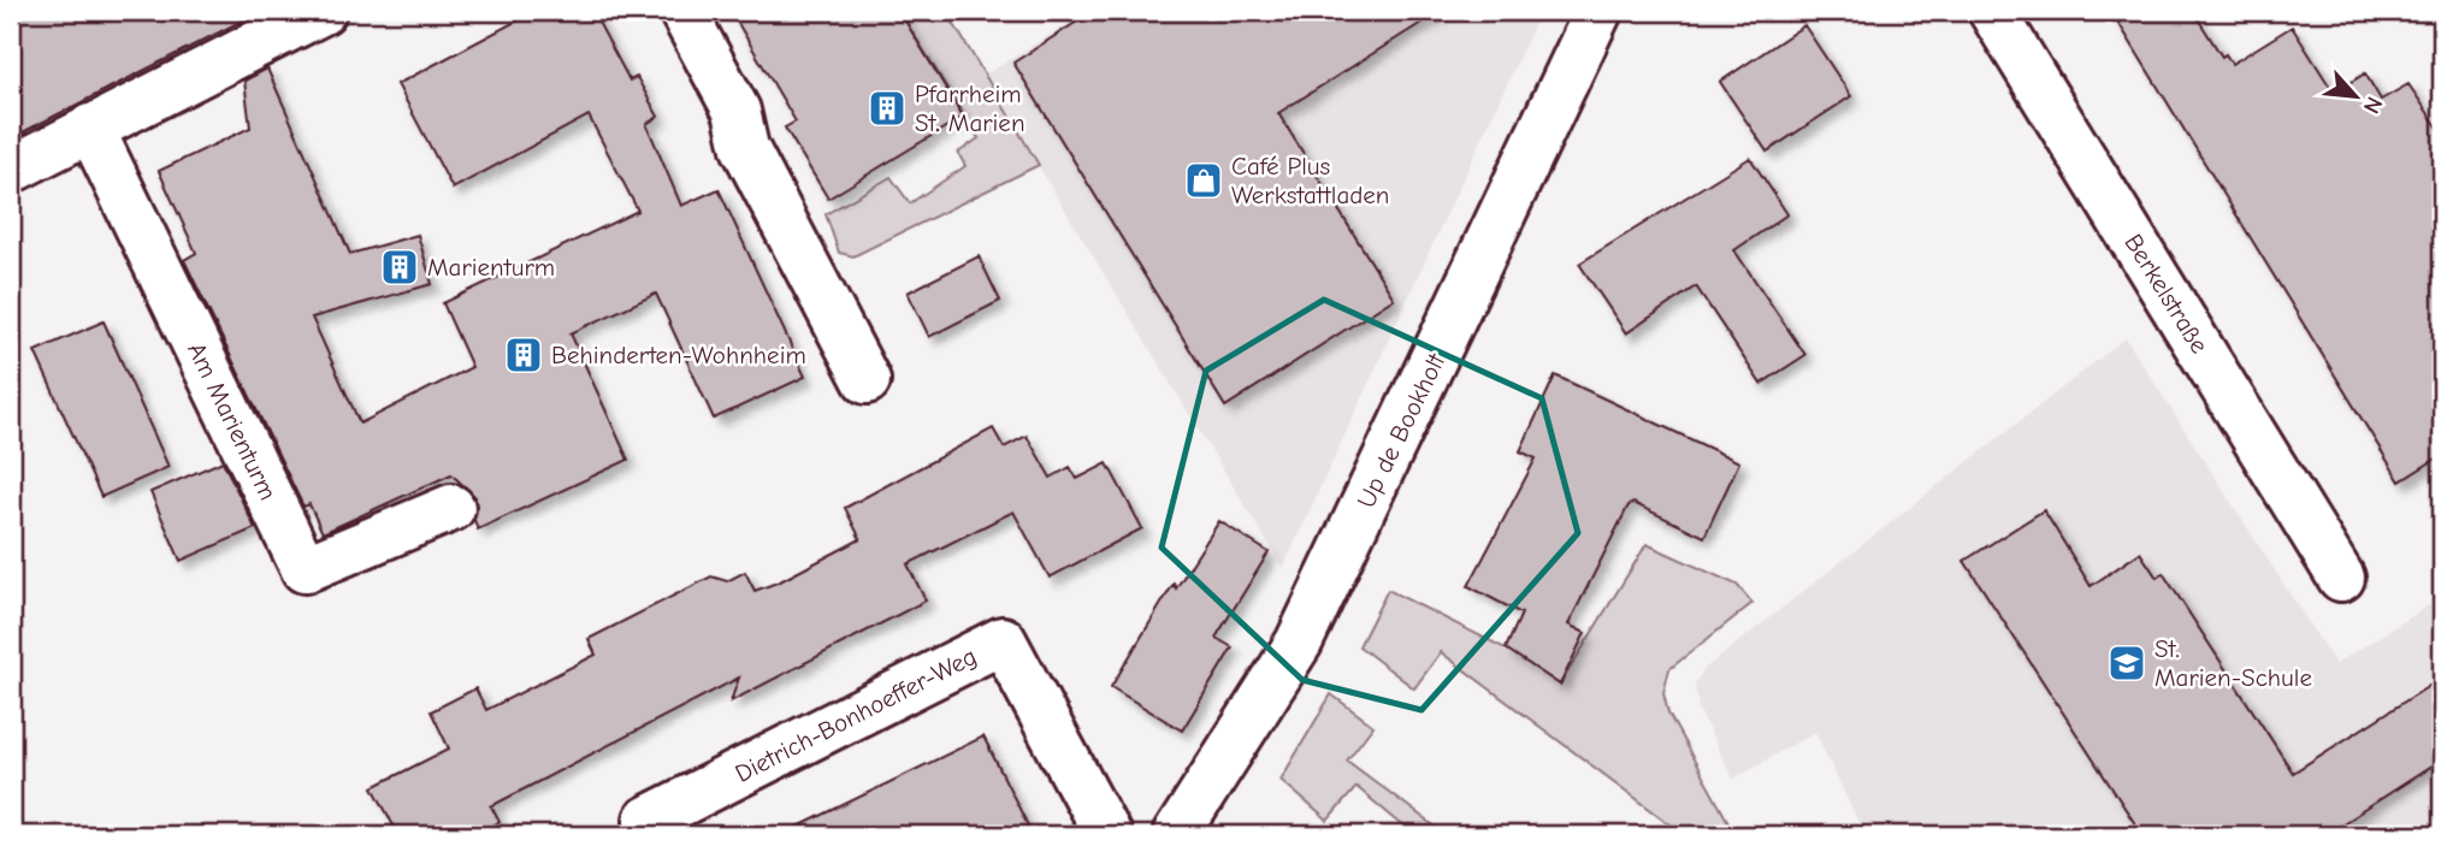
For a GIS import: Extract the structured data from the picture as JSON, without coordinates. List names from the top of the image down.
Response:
{
  "streets": {
    "street": [
      "Berkelstraße",
      "Am Marienturm",
      "Up de Bookholt",
      "Dietrich-Bonhoeffer-Weg"
    ]
  },
  "places": {
    "building": ["Pfarrheim St. Marien", "Marienturm", "Behinderten-Wohnheim"],
    "shop": ["Café Plus Werkstattladen"],
    "school or university": ["St. Marien-Schule"]
  },
  "north": "bottom right"
}
